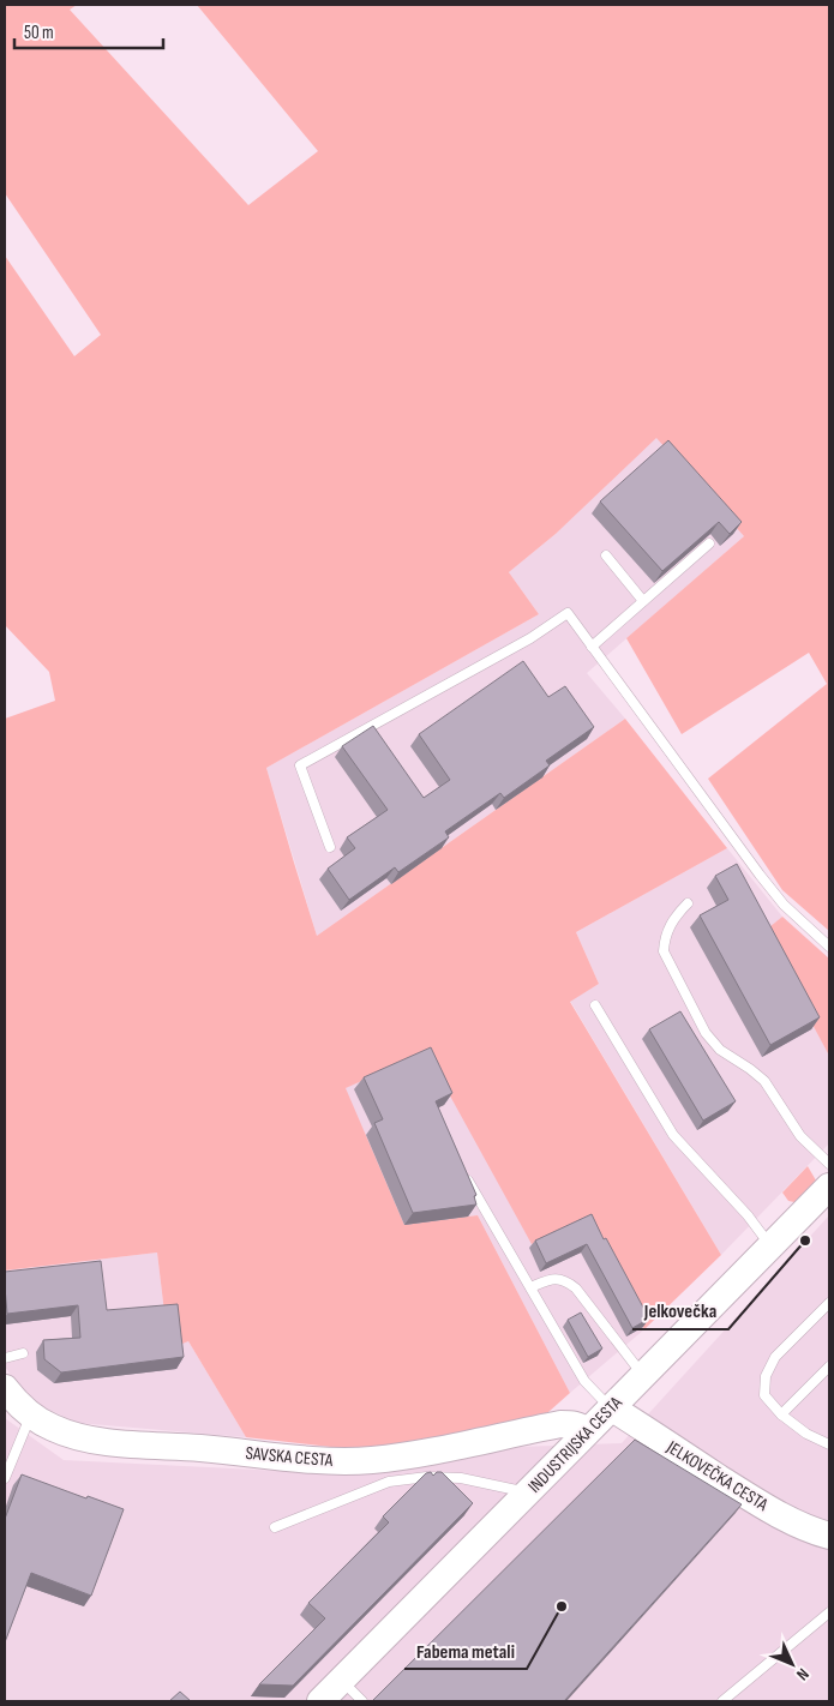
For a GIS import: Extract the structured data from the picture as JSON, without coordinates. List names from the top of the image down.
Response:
{
  "streets": {
    "street": ["INDUSTRIJSKA CESTA", "SAVSKA CESTA", "JELKOVEČKA CESTA"]
  },
  "crossings": [
    ["INDUSTRIJSKA CESTA", "SAVSKA CESTA"],
    ["INDUSTRIJSKA CESTA", "JELKOVEČKA CESTA"]
  ],
  "places": ["Jelkovečka", "Fabema metali"],
  "scale_bar": "50 m",
  "north": "bottom right"
}
